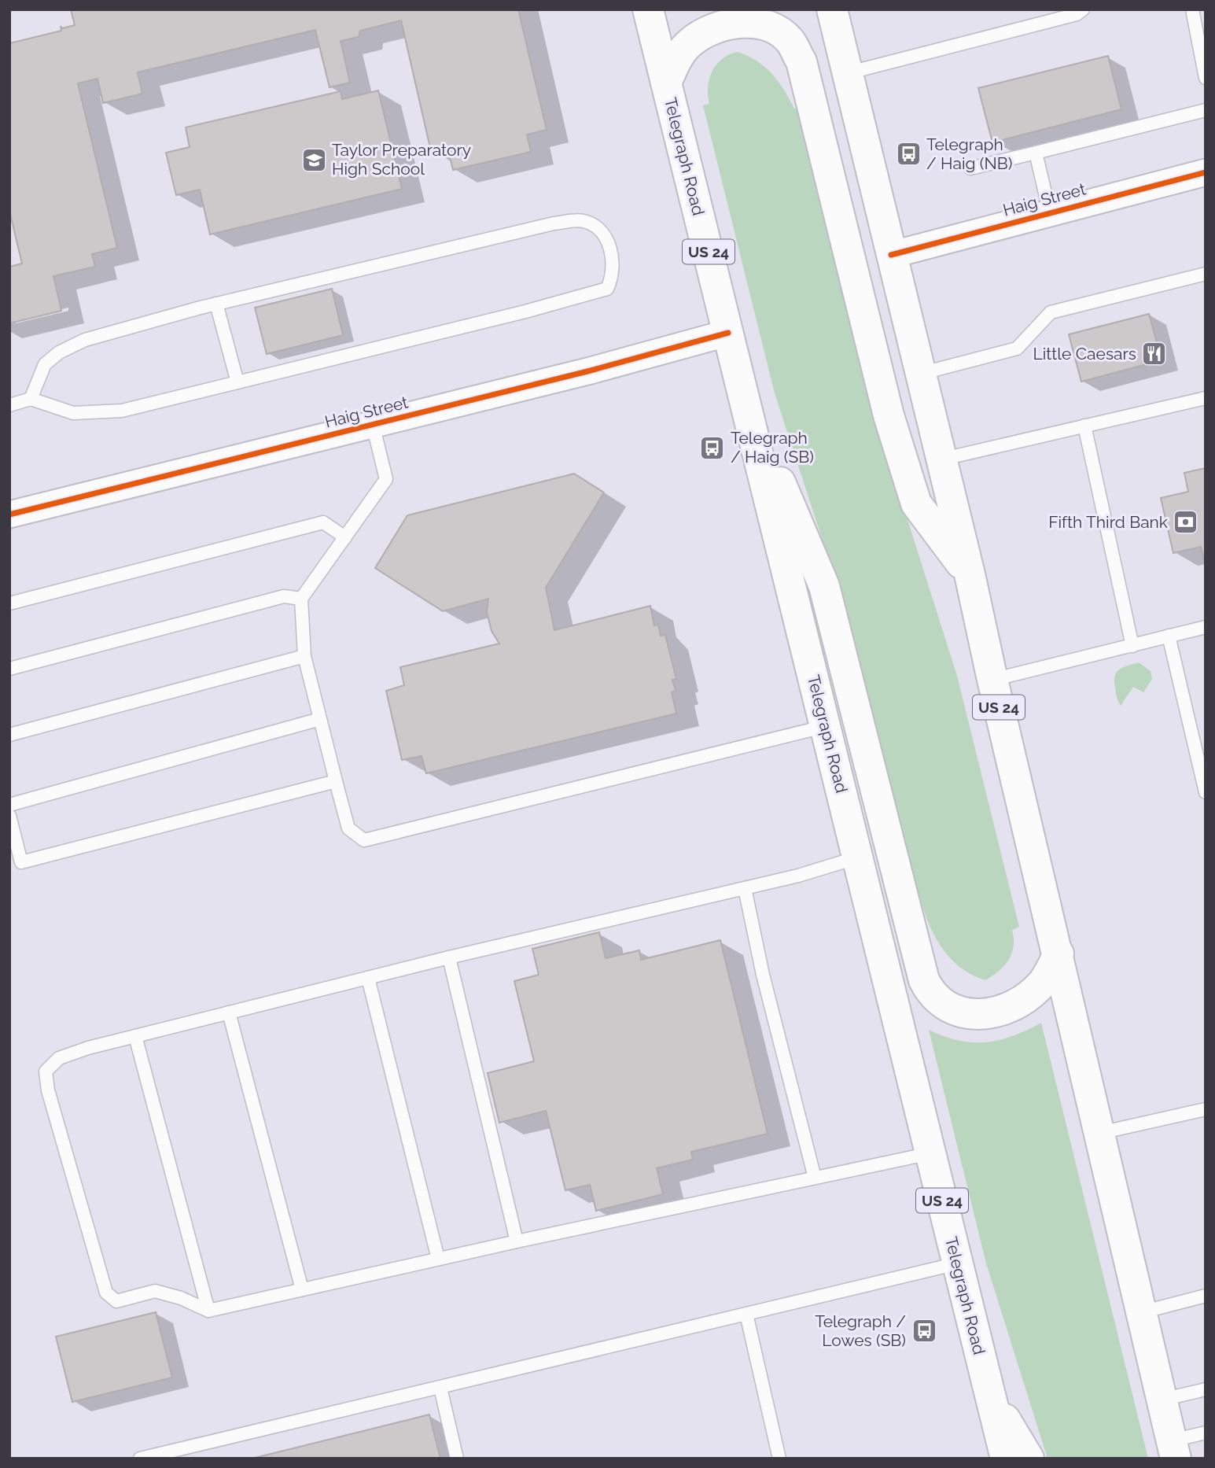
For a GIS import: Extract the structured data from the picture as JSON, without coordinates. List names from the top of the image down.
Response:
{
  "streets": {
    "main road": ["Telegraph Road", "US 24"],
    "street": ["Haig Street"]
  },
  "crossings": [
    ["Telegraph Road", "Haig Street"],
    ["Haig Street", "US 24"]
  ],
  "places": {
    "bus stop": ["Telegraph / Haig (NB)", "Telegraph / Haig (SB)", "Telegraph / Lowes (SB)"],
    "school or university": ["Taylor Preparatory High School"],
    "restaurant": ["Little Caesars"],
    "bank": ["Fifth Third Bank"]
  }
}
